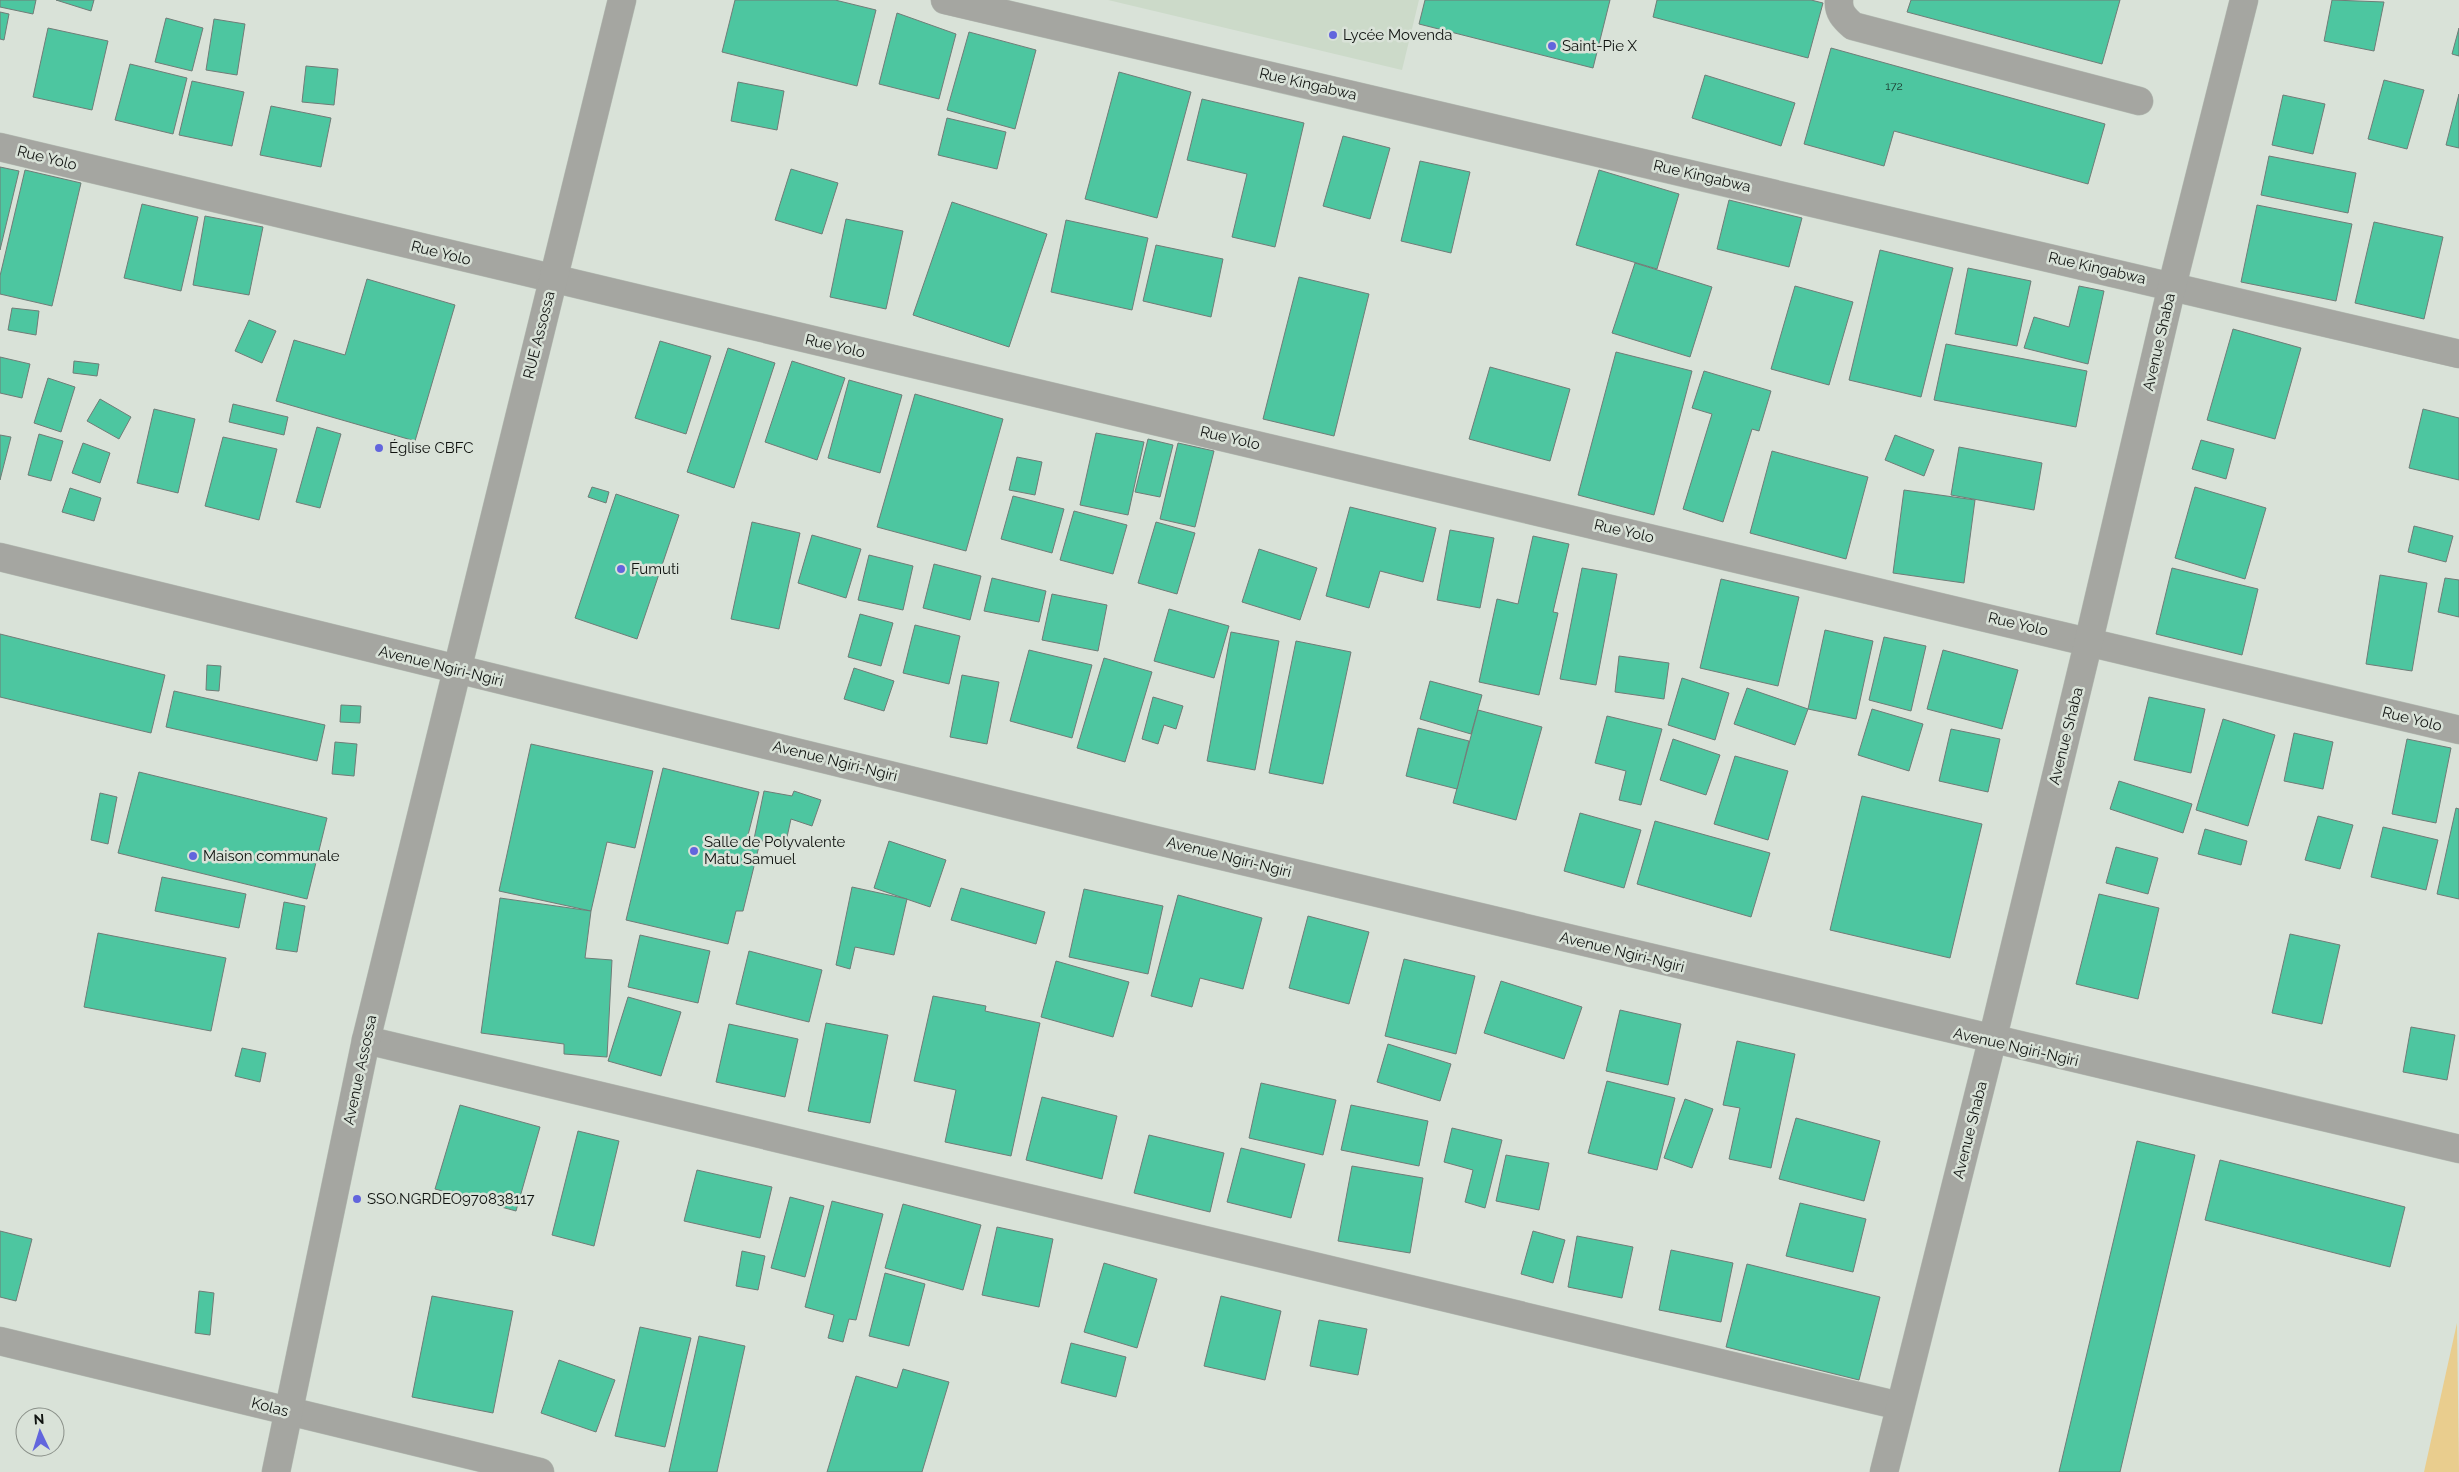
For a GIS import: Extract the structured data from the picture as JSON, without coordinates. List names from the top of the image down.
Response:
{
  "streets": {
    "street": [
      "Rue Kingabwa",
      "Rue Yolo",
      "RUE Assossa",
      "Avenue Shaba",
      "Avenue Ngiri-Ngiri",
      "Avenue Assossa",
      "Kolas"
    ]
  },
  "crossings": [
    ["Rue Kingabwa", "Avenue Shaba"],
    ["Rue Yolo", "RUE Assossa"],
    ["Rue Yolo", "Avenue Shaba"],
    ["RUE Assossa", "Avenue Ngiri-Ngiri"],
    ["RUE Assossa", "Avenue Assossa"],
    ["Avenue Shaba", "Avenue Ngiri-Ngiri"],
    ["Avenue Ngiri-Ngiri", "Avenue Assossa"],
    ["Avenue Assossa", "Kolas"]
  ],
  "places": [
    "Lycée Movenda",
    "Saint-Pie X",
    "Église CBFC",
    "Fumuti",
    "Salle de Polyvalente Matu Samuel",
    "Maison communale",
    "SSO.NGRDEO970838117"
  ],
  "house_numbers": ["172"],
  "north": "top"
}
